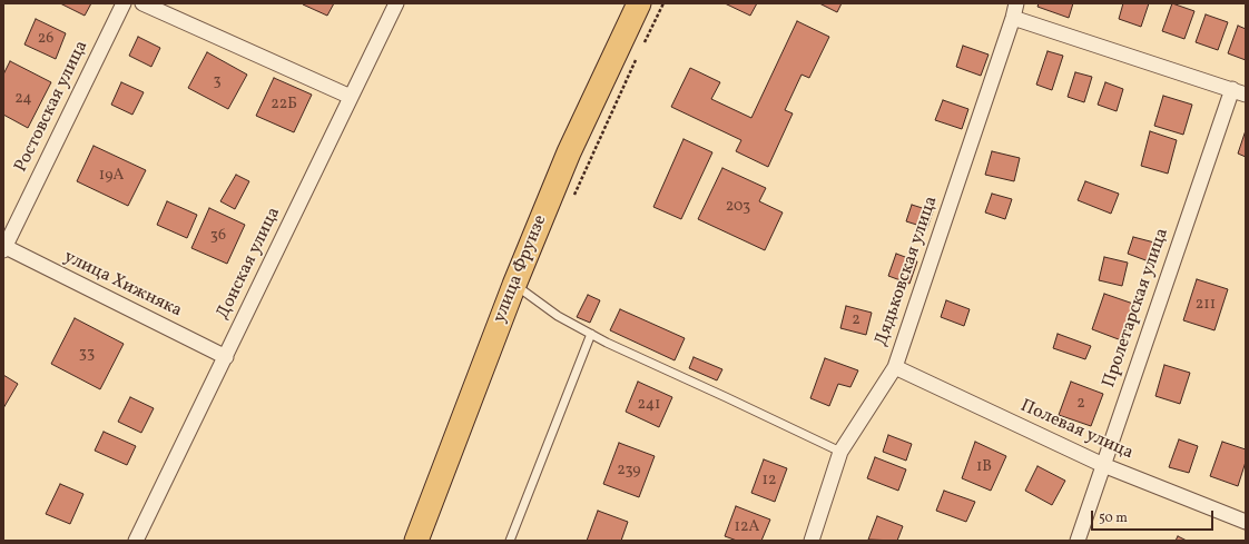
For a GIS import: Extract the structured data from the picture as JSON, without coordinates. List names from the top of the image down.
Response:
{
  "streets": {
    "main road": ["улица Фрунзе"],
    "street": [
      "Ростовская улица",
      "Донская улица",
      "Дядьковская улица",
      "улица Хижняка",
      "Пролетарская улица",
      "Полевая улица"
    ]
  },
  "crossings": [
    ["Ростовская улица", "улица Хижняка"],
    ["Донская улица", "улица Хижняка"],
    ["Дядьковская улица", "Полевая улица"],
    ["Пролетарская улица", "Полевая улица"]
  ],
  "house_numbers": [
    "26",
    "3",
    "24",
    "22Б",
    "19А",
    "203",
    "36",
    "211",
    "2",
    "33",
    "2",
    "241",
    "1В",
    "239",
    "12",
    "12А"
  ],
  "scale_bar": "50 m"
}
